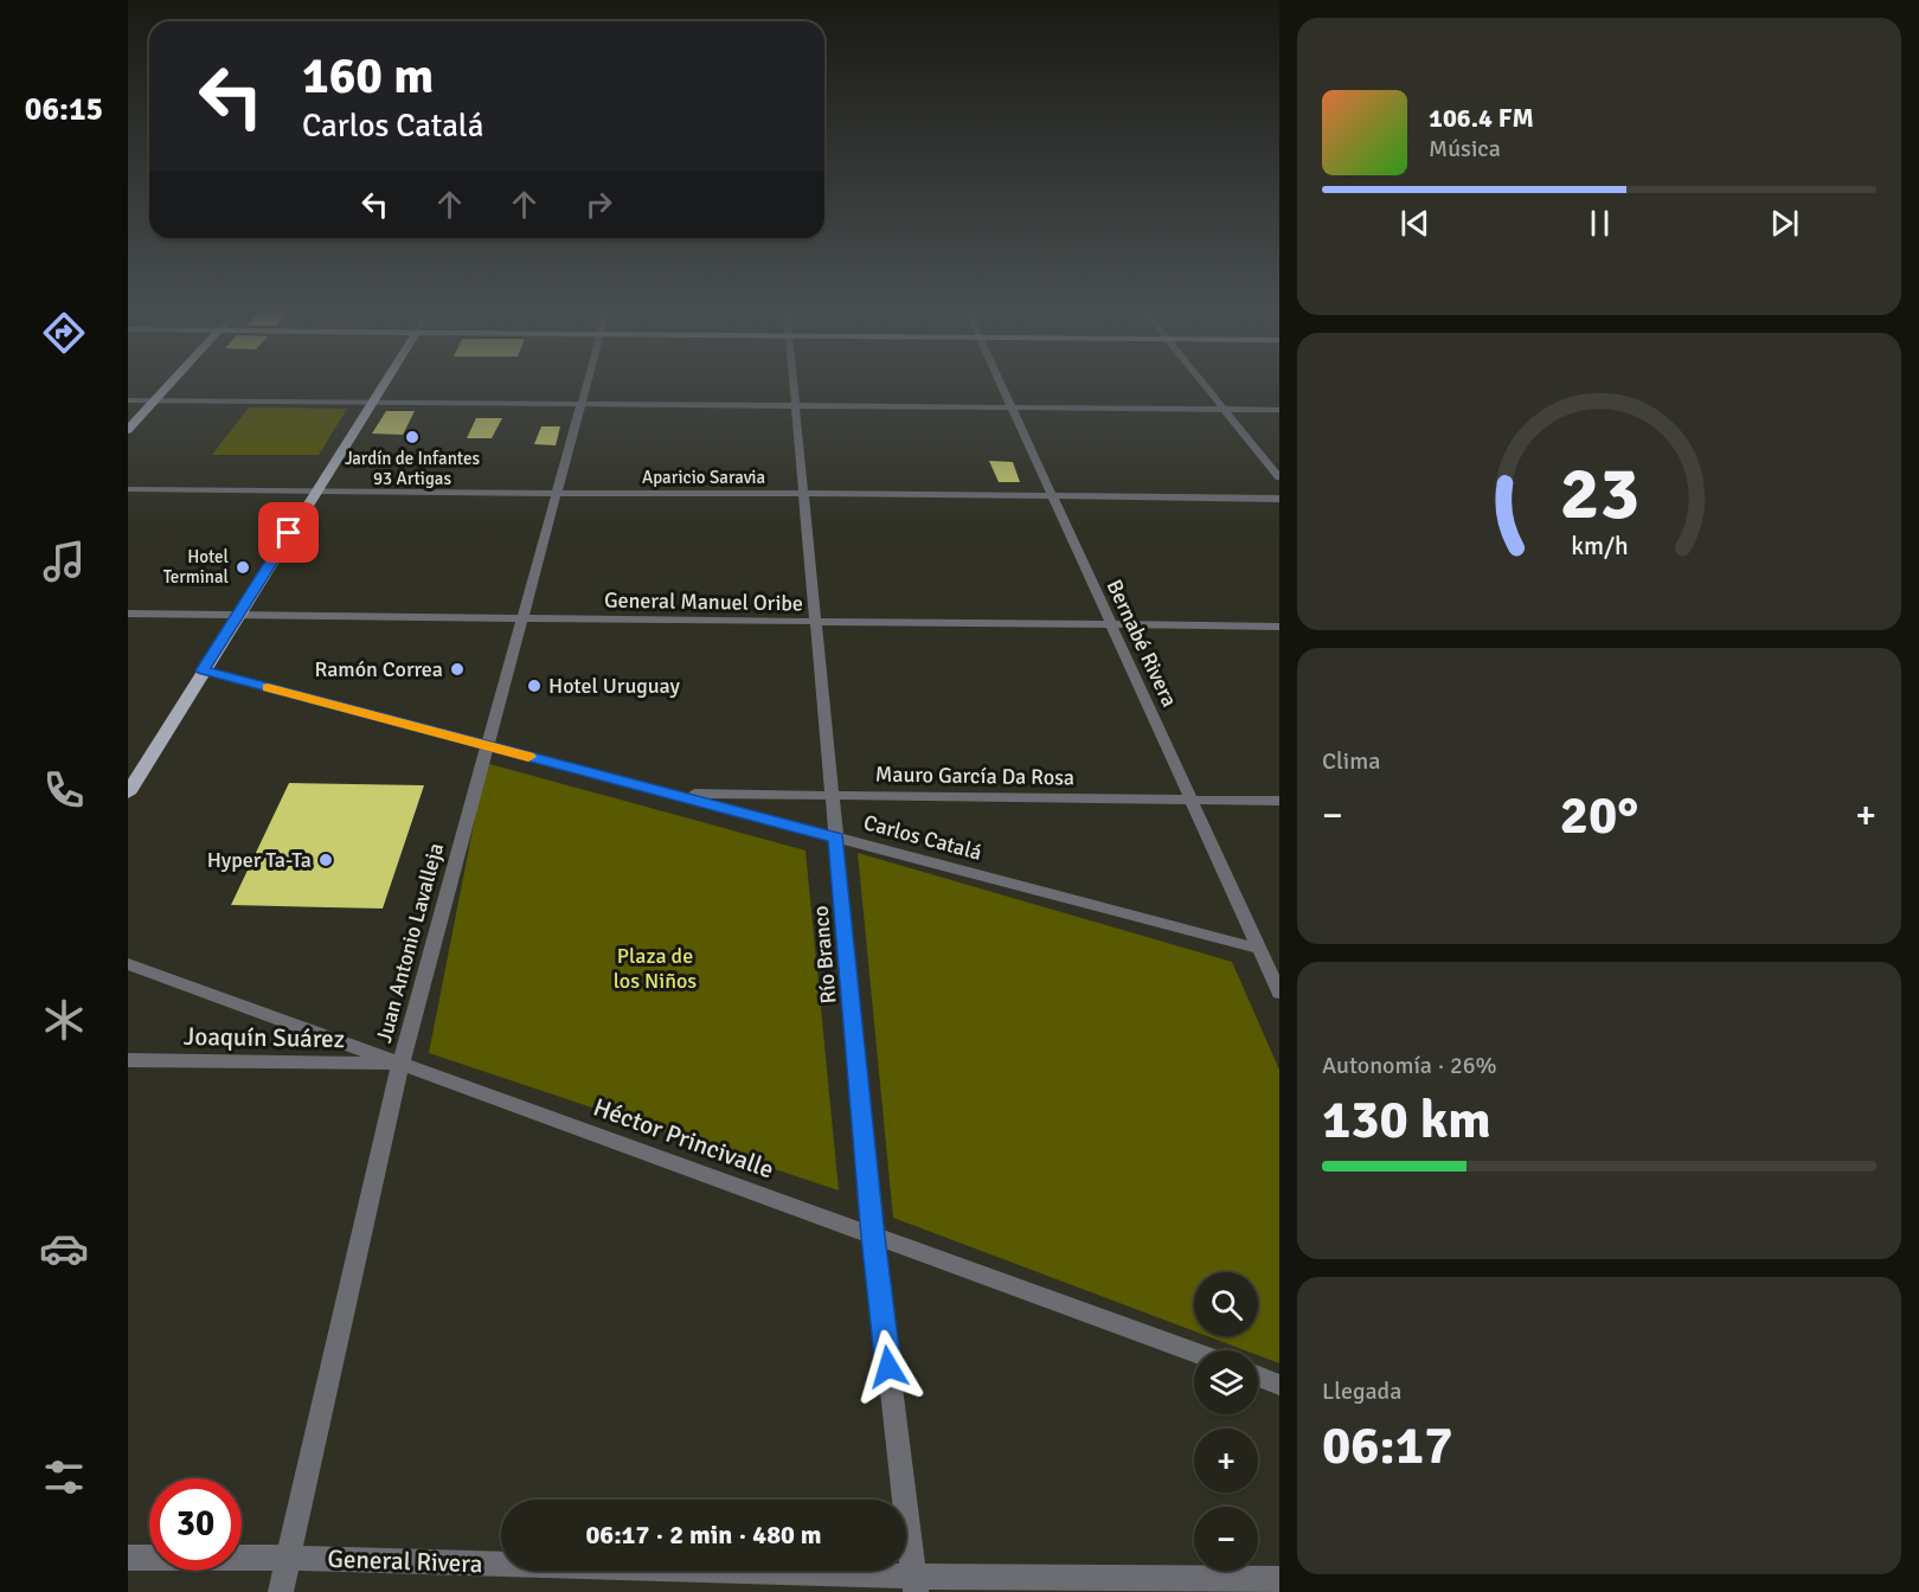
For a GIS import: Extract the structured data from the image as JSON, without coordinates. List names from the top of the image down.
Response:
{
  "streets": {
    "street": [
      "Aparicio Saravia",
      "General Manuel Oribe",
      "Bernabé Rivera",
      "Mauro García Da Rosa",
      "Carlos Catalá",
      "Juan Antonio Lavalleja",
      "Río Branco",
      "Joaquín Suárez",
      "Héctor Princivalle",
      "General Rivera"
    ]
  },
  "crossings": [
    ["Aparicio Saravia", "Bernabé Rivera"],
    ["Aparicio Saravia", "Juan Antonio Lavalleja"],
    ["Aparicio Saravia", "Río Branco"],
    ["General Manuel Oribe", "Bernabé Rivera"],
    ["General Manuel Oribe", "Juan Antonio Lavalleja"],
    ["General Manuel Oribe", "Río Branco"],
    ["Bernabé Rivera", "Mauro García Da Rosa"],
    ["Bernabé Rivera", "Carlos Catalá"],
    ["Mauro García Da Rosa", "Carlos Catalá"],
    ["Mauro García Da Rosa", "Río Branco"],
    ["Carlos Catalá", "Juan Antonio Lavalleja"],
    ["Carlos Catalá", "Río Branco"],
    ["Juan Antonio Lavalleja", "Joaquín Suárez"],
    ["Juan Antonio Lavalleja", "Héctor Princivalle"],
    ["Juan Antonio Lavalleja", "General Rivera"],
    ["Río Branco", "Héctor Princivalle"],
    ["Río Branco", "General Rivera"],
    ["Joaquín Suárez", "Héctor Princivalle"]
  ],
  "parks": ["Plaza de los Niños"],
  "places": [
    "Jardín de Infantes 93 Artigas",
    "Hotel Terminal",
    "Ramón Correa",
    "Hotel Uruguay",
    "Hyper Ta-Ta"
  ],
  "page": {
    "tabs": "06:15",
    "turn": ["160 m", "Carlos Catalá"],
    "song": ["106.4 FM", "Música"],
    "tile": [
      "Clima",
      ["Autonomía · 26%", "130 km"],
      ["Llegada", "06:17"]
    ],
    "heat": ["−", "20°", "+"],
    "map_buttons": ["+", "−"],
    "limit": "30",
    "trip": "06:17 · 2 min · 480 m",
    "gauge": ["23", "km/h"]
  }
}
